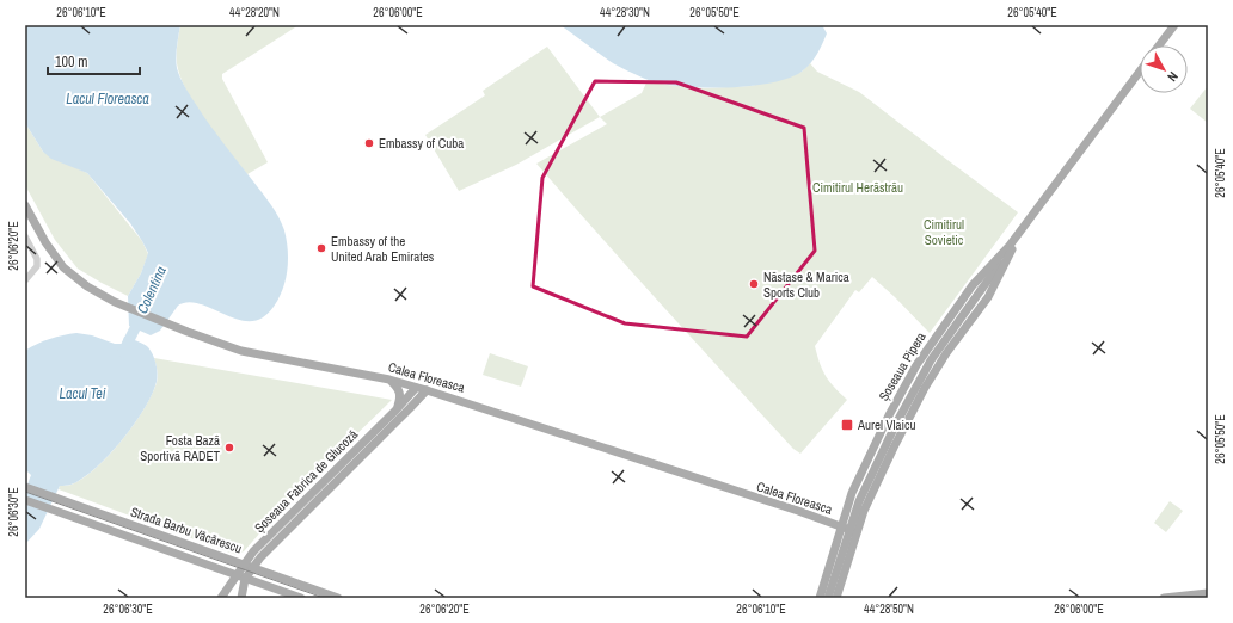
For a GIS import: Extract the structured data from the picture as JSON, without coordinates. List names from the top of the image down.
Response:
{
  "streets": {
    "main road": [
      "Șoseaua Pipera",
      "Calea Floreasca",
      "Șoseaua Fabrica de Glucoză",
      "Strada Barbu Văcărescu"
    ]
  },
  "crossings": [
    ["Șoseaua Pipera", "Calea Floreasca"],
    ["Calea Floreasca", "Șoseaua Fabrica de Glucoză"],
    ["Șoseaua Fabrica de Glucoză", "Strada Barbu Văcărescu"]
  ],
  "water": ["Lacul Floreasca", "Colentina", "Lacul Tei"],
  "parks": ["Cimitirul Herăstrău", "Cimitirul Sovietic"],
  "places": {
    "other": [
      "Embassy of Cuba",
      "Embassy of the United Arab Emirates",
      "Năstase & Marica Sports Club",
      "Fosta Bază Sportivă RADET"
    ],
    "transit": ["Aurel Vlaicu"]
  },
  "scale_bar": "100 m",
  "north": "bottom right",
  "coordinates": [
    "26°06'10\"E",
    "44°28'20\"N",
    "26°06'00\"E",
    "44°28'30\"N",
    "26°05'50\"E",
    "26°05'40\"E",
    "26°06'20\"E",
    "26°06'30\"E",
    "44°28'50\"N"
  ]
}
